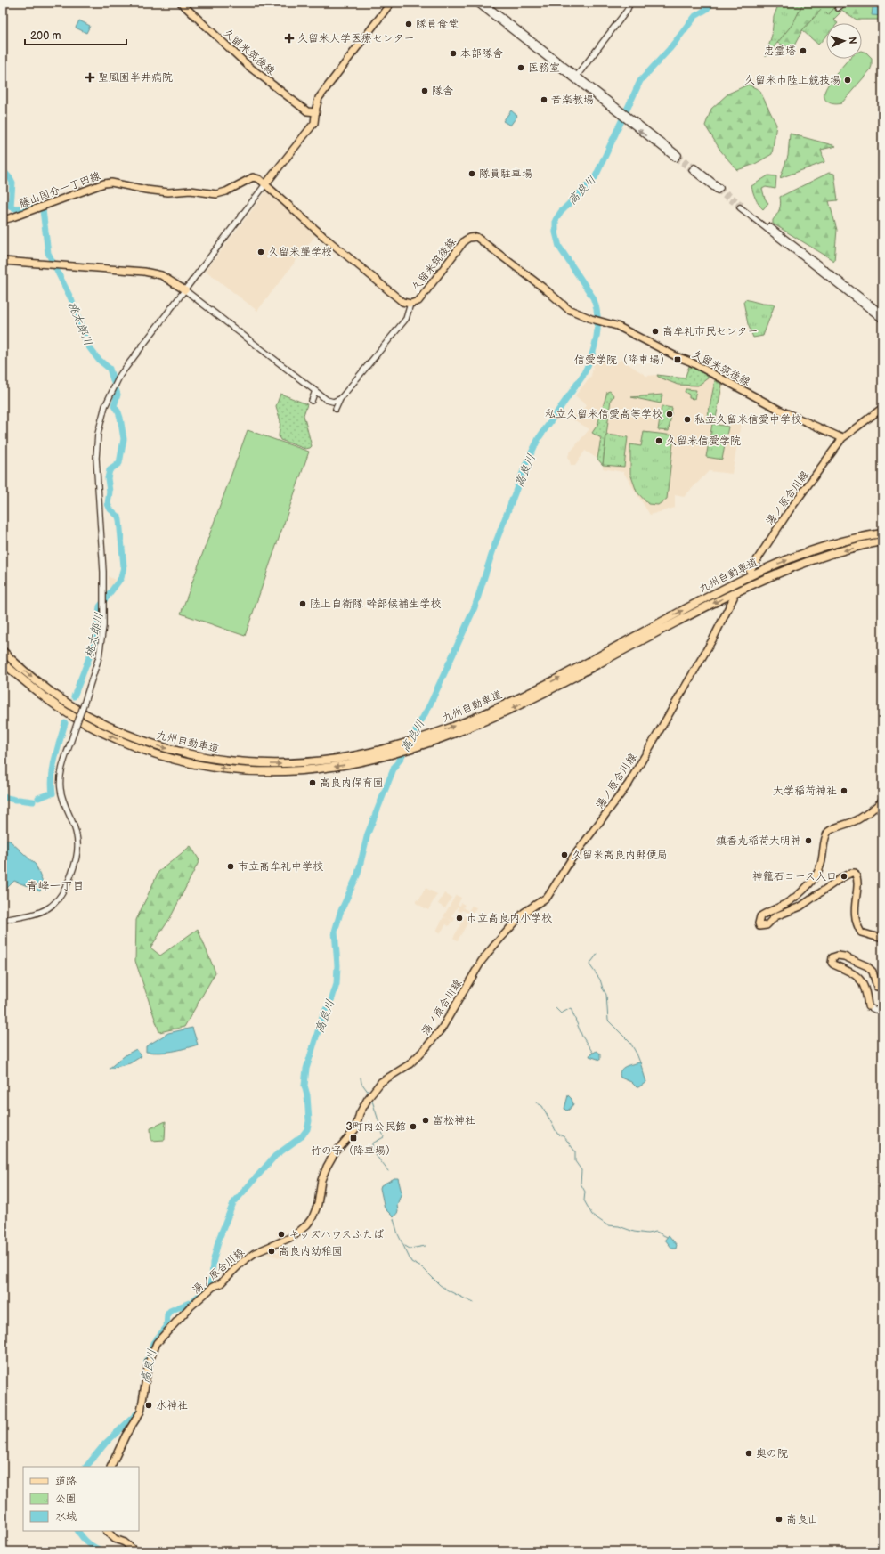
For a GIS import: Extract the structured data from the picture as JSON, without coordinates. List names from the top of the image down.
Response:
{
  "streets": {
    "highway": ["九州自動車道"],
    "main road": ["久留米筑後線", "藤山国分一丁田線", "湯ノ原合川線"]
  },
  "crossings": [
    ["久留米筑後線", "藤山国分一丁田線"],
    ["久留米筑後線", "湯ノ原合川線"]
  ],
  "districts": ["青峰一丁目"],
  "water": ["高良川", "桃太郎川"],
  "places": {
    "other": [
      "隊員食堂",
      "忠霊塔",
      "本部隊舎",
      "医務室",
      "久留米市陸上競技場",
      "隊舎",
      "音楽教場",
      "隊員駐車場",
      "久留米聾学校",
      "高牟礼市民センター",
      "私立久留米信愛高等学校",
      "私立久留米信愛中学校",
      "久留米信愛学院",
      "陸上自衛隊 幹部候補生学校",
      "高良内保育園",
      "大学稲荷神社",
      "鎮香丸稲荷大明神",
      "久留米高良内郵便局",
      "市立高牟礼中学校",
      "神籠石コース入口",
      "市立高良内小学校",
      "富松神社",
      "3町内公民館",
      "キッズハウスふたば",
      "高良内幼稚園",
      "水神社",
      "奥の院",
      "高良山"
    ],
    "health": ["久留米大学医療センター", "聖風園半井病院"],
    "transit": ["信愛学院（降車場）", "竹の子（降車場）"]
  },
  "legend": ["道路", "公園", "水域"],
  "scale_bar": "200 m",
  "north": "right"
}
